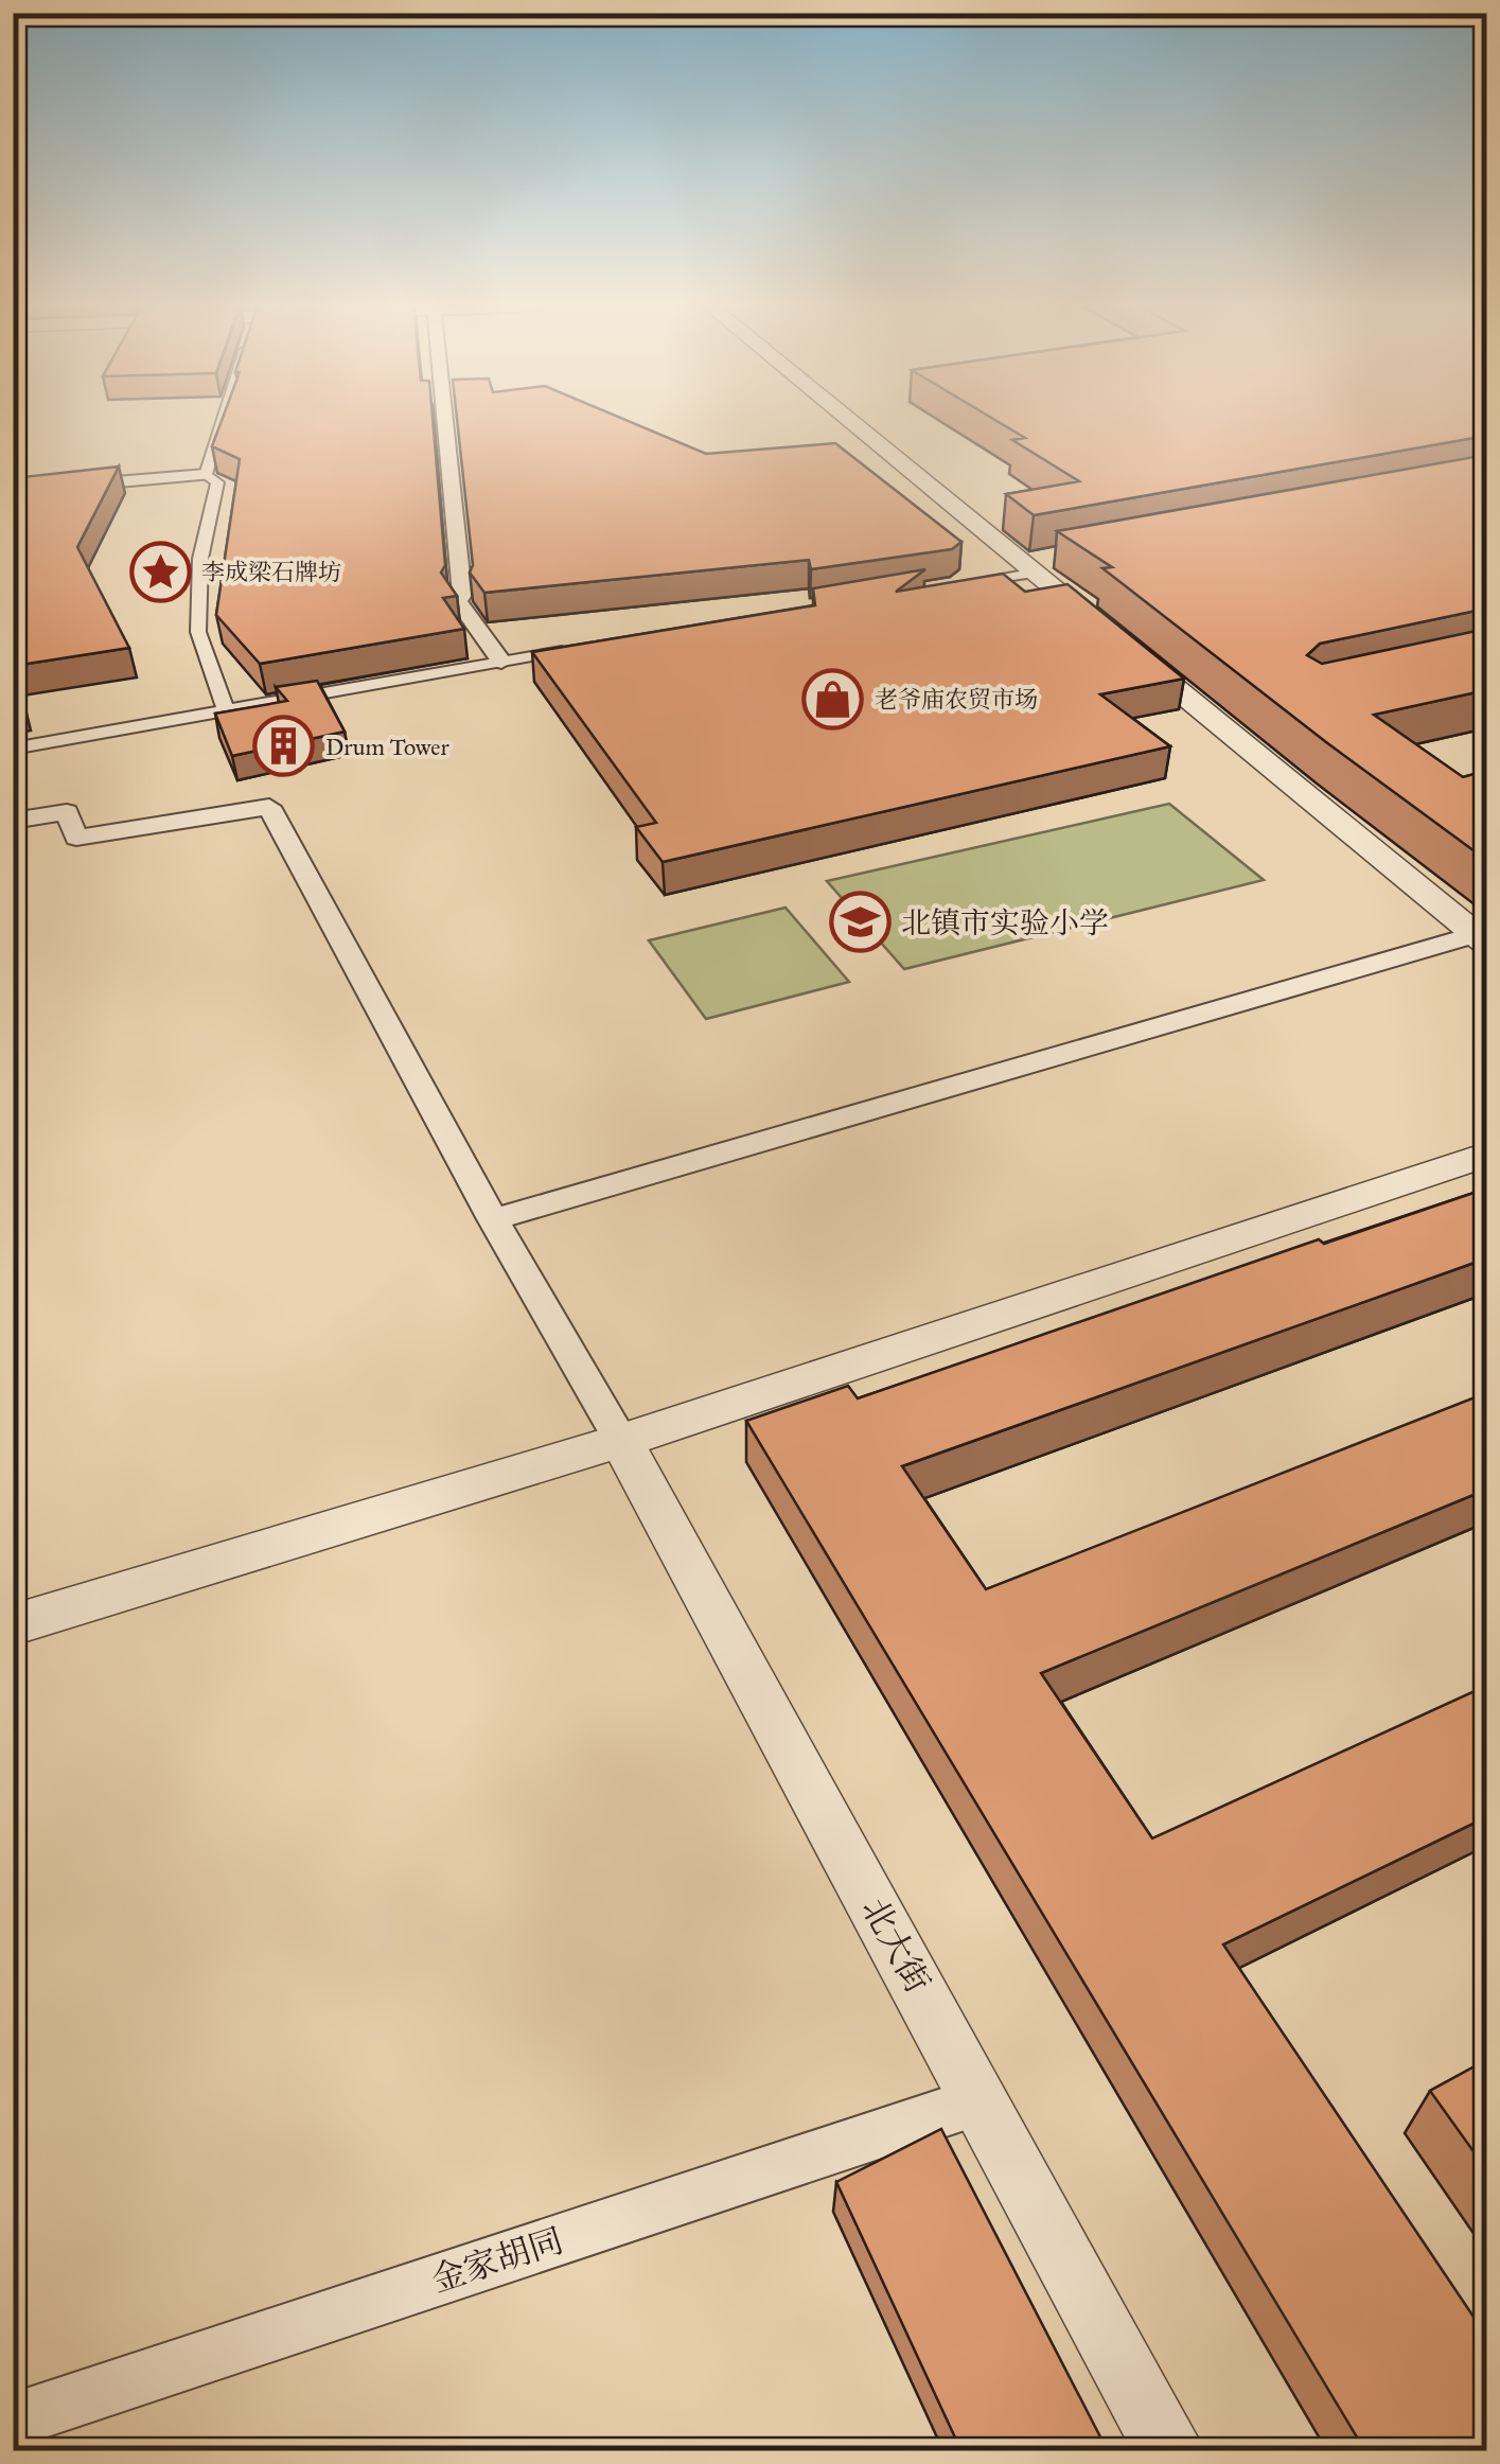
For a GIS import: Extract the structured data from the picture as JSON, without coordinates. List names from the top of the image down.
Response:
{
  "streets": {
    "street": ["北大街", "金家胡同"]
  },
  "crossings": [
    ["北大街", "金家胡同"]
  ],
  "places": {
    "place": ["李成梁石牌坊"],
    "shop": ["老爷庙农贸市场"],
    "building": ["Drum Tower"],
    "school or university": ["北镇市实验小学"]
  }
}
